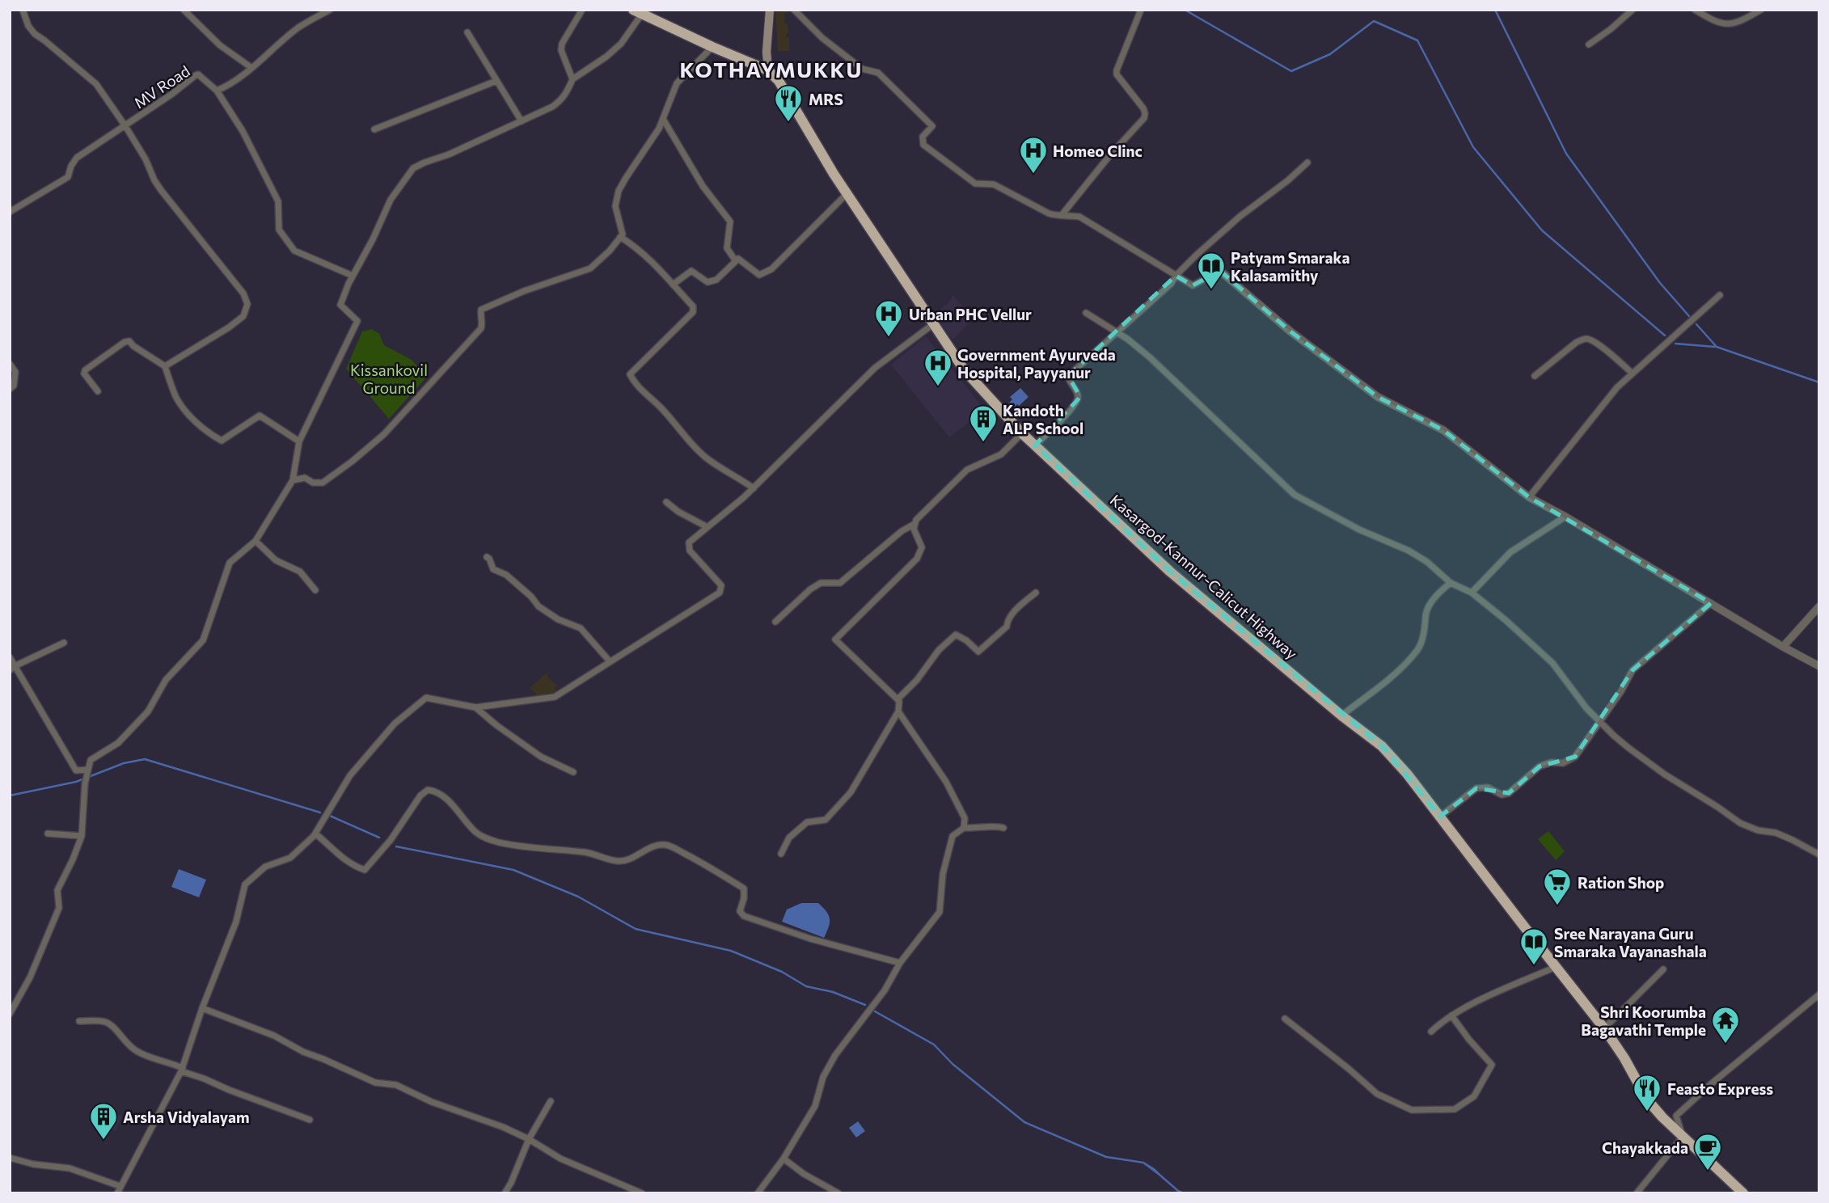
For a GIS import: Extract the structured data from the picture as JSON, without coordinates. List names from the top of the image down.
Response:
{
  "streets": {
    "highway": ["Kasargod-Kannur-Calicut Highway"],
    "street": ["MV Road"]
  },
  "districts": ["KOTHAYMUKKU"],
  "parks": ["Kissankovil Ground"],
  "places": {
    "restaurant": ["MRS", "Feasto Express"],
    "hospital": ["Homeo Clinc", "Urban PHC Vellur", "Government Ayurveda Hospital, Payyanur"],
    "library": ["Patyam Smaraka Kalasamithy", "Sree Narayana Guru Smaraka Vayanashala"],
    "building": ["Kandoth ALP School", "Arsha Vidyalayam"],
    "supermarket": ["Ration Shop"],
    "temple": ["Shri Koorumba Bagavathi Temple"],
    "cafe": ["Chayakkada"]
  }
}
